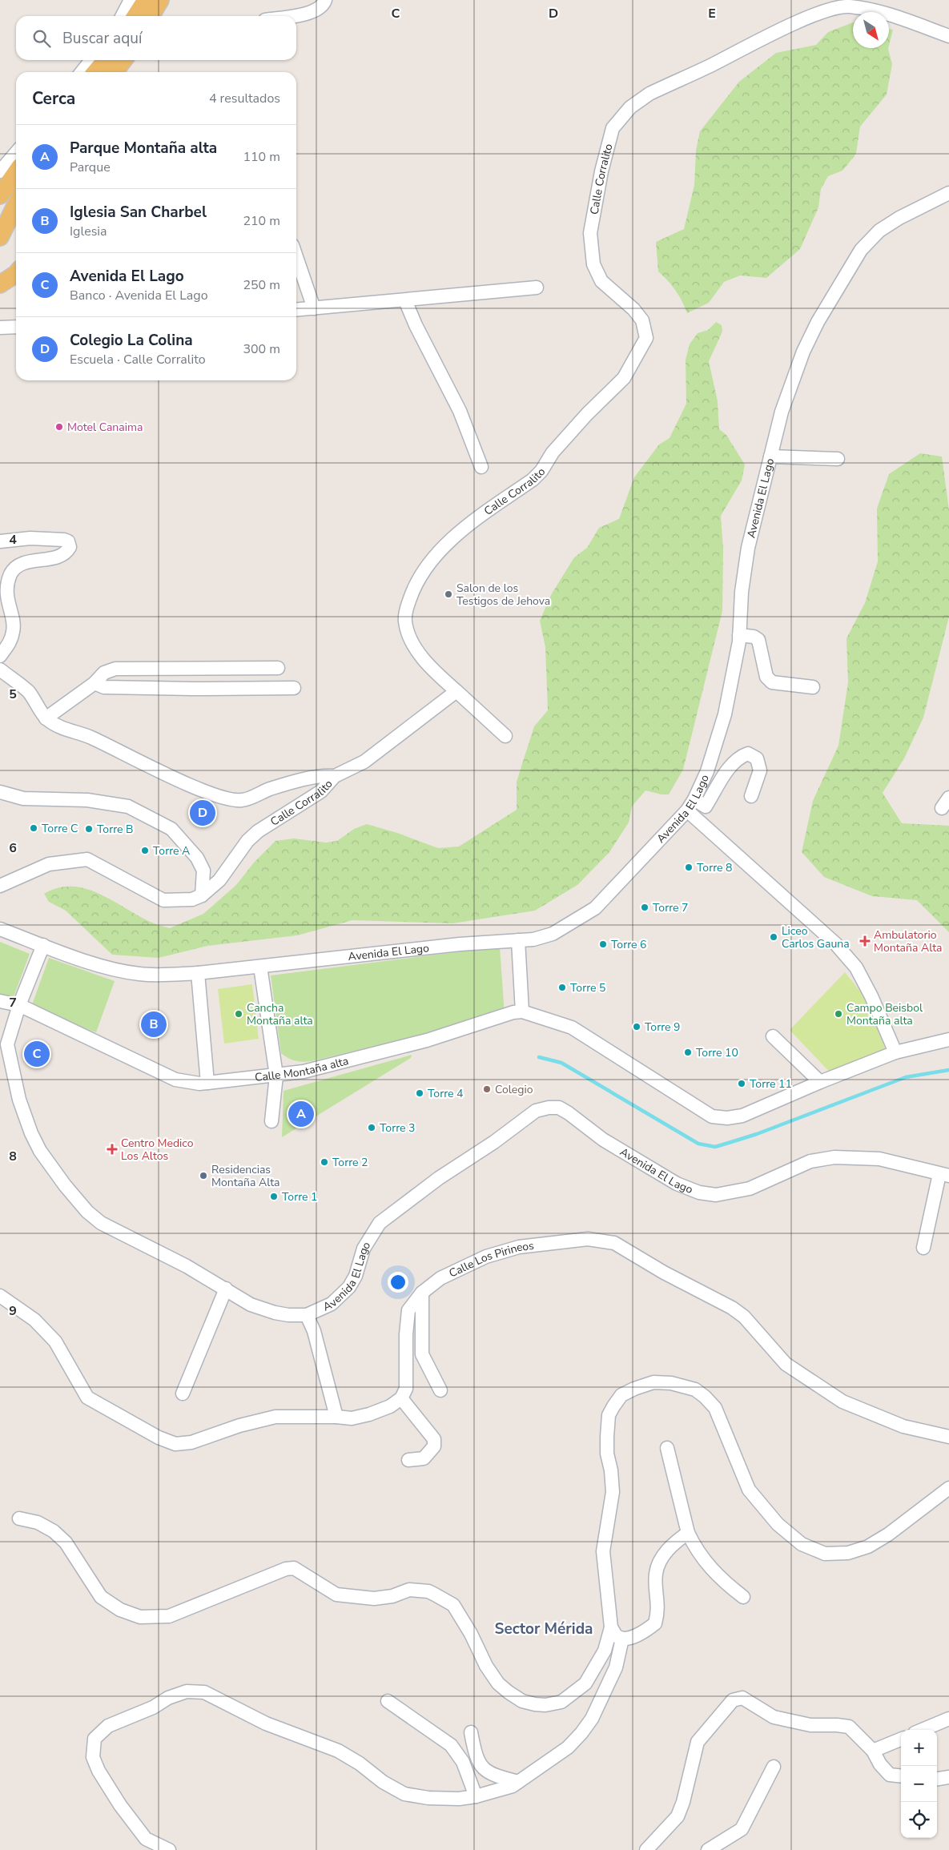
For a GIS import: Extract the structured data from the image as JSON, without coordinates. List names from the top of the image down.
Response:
{
  "streets": {
    "street": [
      "Calle Corralito",
      "Avenida El Lago",
      "Calle Montaña alta",
      "Calle Los Pirineos"
    ]
  },
  "crossings": [
    ["Avenida El Lago", "Calle Montaña alta"]
  ],
  "districts": ["Sector Mérida"],
  "places": {
    "other": [
      "Motel Canaima",
      "Salon de los Testigos de Jehova",
      "Torre C",
      "Torre B",
      "Torre A",
      "Torre 8",
      "Torre 7",
      "Liceo Carlos Gauna",
      "Torre 6",
      "Torre 5",
      "Cancha Montaña alta",
      "Campo Beisbol Montaña alta",
      "Torre 9",
      "Torre 10",
      "Torre 11",
      "Colegio",
      "Torre 4",
      "Torre 3",
      "Torre 2",
      "Residencias Montaña Alta",
      "Torre 1"
    ],
    "health": ["Ambulatorio Montaña Alta", "Centro Medico Los Altos"]
  },
  "north": "bottom right",
  "page": {
    "search": "Buscar aquí",
    "heading": ["Cerca", "4 resultados"],
    "list": [
      {
        "mark": "A",
        "name": "Parque Montaña alta",
        "note": "Parque",
        "value": "110 m"
      },
      {
        "mark": "B",
        "name": "Iglesia San Charbel",
        "note": "Iglesia",
        "value": "210 m"
      },
      {
        "mark": "C",
        "name": "Avenida El Lago",
        "note": "Banco · Avenida El Lago",
        "value": "250 m"
      },
      {
        "mark": "D",
        "name": "Colegio La Colina",
        "note": "Escuela · Calle Corralito",
        "value": "300 m"
      }
    ],
    "pins": [
      "D",
      "B",
      "C",
      "A"
    ],
    "map_buttons": ["+", "−"]
  },
  "grid": {
    "columns": ["C", "D", "E"],
    "rows": [
      "4",
      "5",
      "6",
      "7",
      "8",
      "9"
    ]
  }
}
